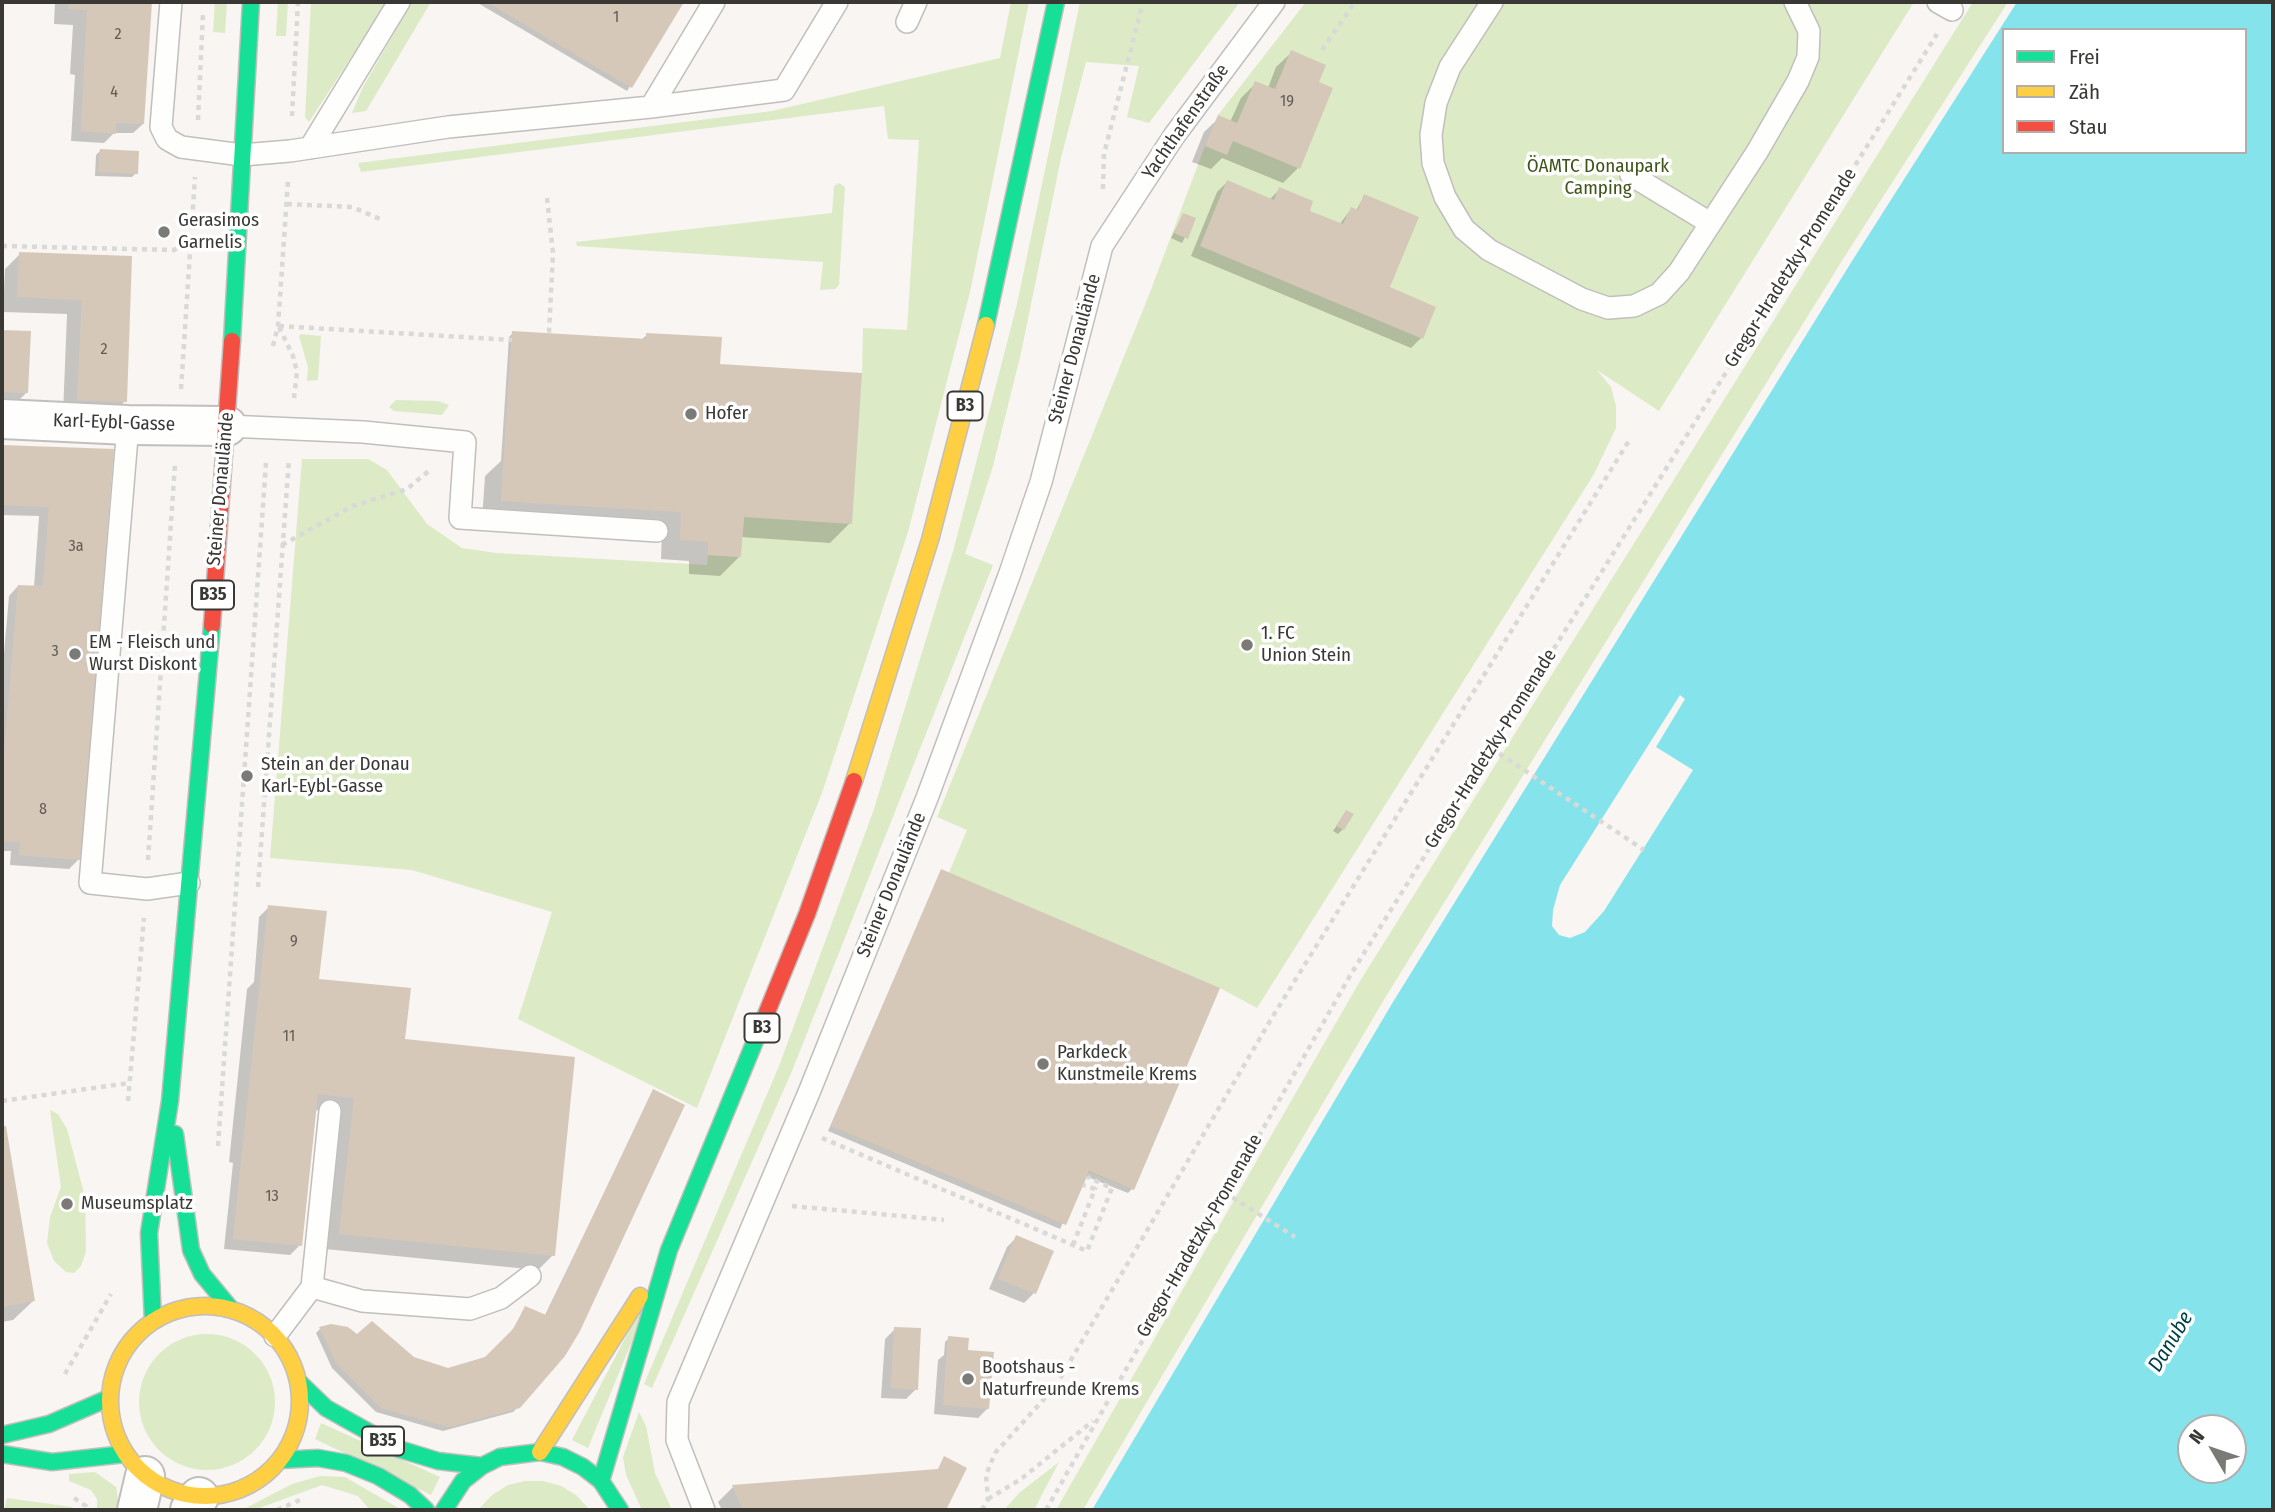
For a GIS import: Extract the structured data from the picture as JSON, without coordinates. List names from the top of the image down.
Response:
{
  "streets": {
    "main road": ["Steiner Donaulände", "B3", "B35"],
    "street": ["Karl-Eybl-Gasse"],
    "lane": ["Yachthafenstraße"],
    "path": ["Gregor-Hradetzky-Promenade"]
  },
  "crossings": [
    ["Yachthafenstraße", "Steiner Donaulände"],
    ["Steiner Donaulände", "Karl-Eybl-Gasse"],
    ["Steiner Donaulände", "B35"]
  ],
  "water": ["Danube"],
  "parks": ["ÖAMTC Donaupark Camping"],
  "places": [
    "Gerasimos Garnelis",
    "Hofer",
    "1. FC Union Stein",
    "EM - Fleisch und Wurst Diskont",
    "Stein an der Donau Karl-Eybl-Gasse",
    "Parkdeck Kunstmeile Krems",
    "Museumsplatz",
    "Bootshaus - Naturfreunde Krems"
  ],
  "house_numbers": [
    "1",
    "2",
    "4",
    "19",
    "2",
    "3a",
    "3",
    "8",
    "9",
    "11",
    "13"
  ],
  "legend": ["Frei", "Zäh", "Stau"],
  "north": "top left"
}
